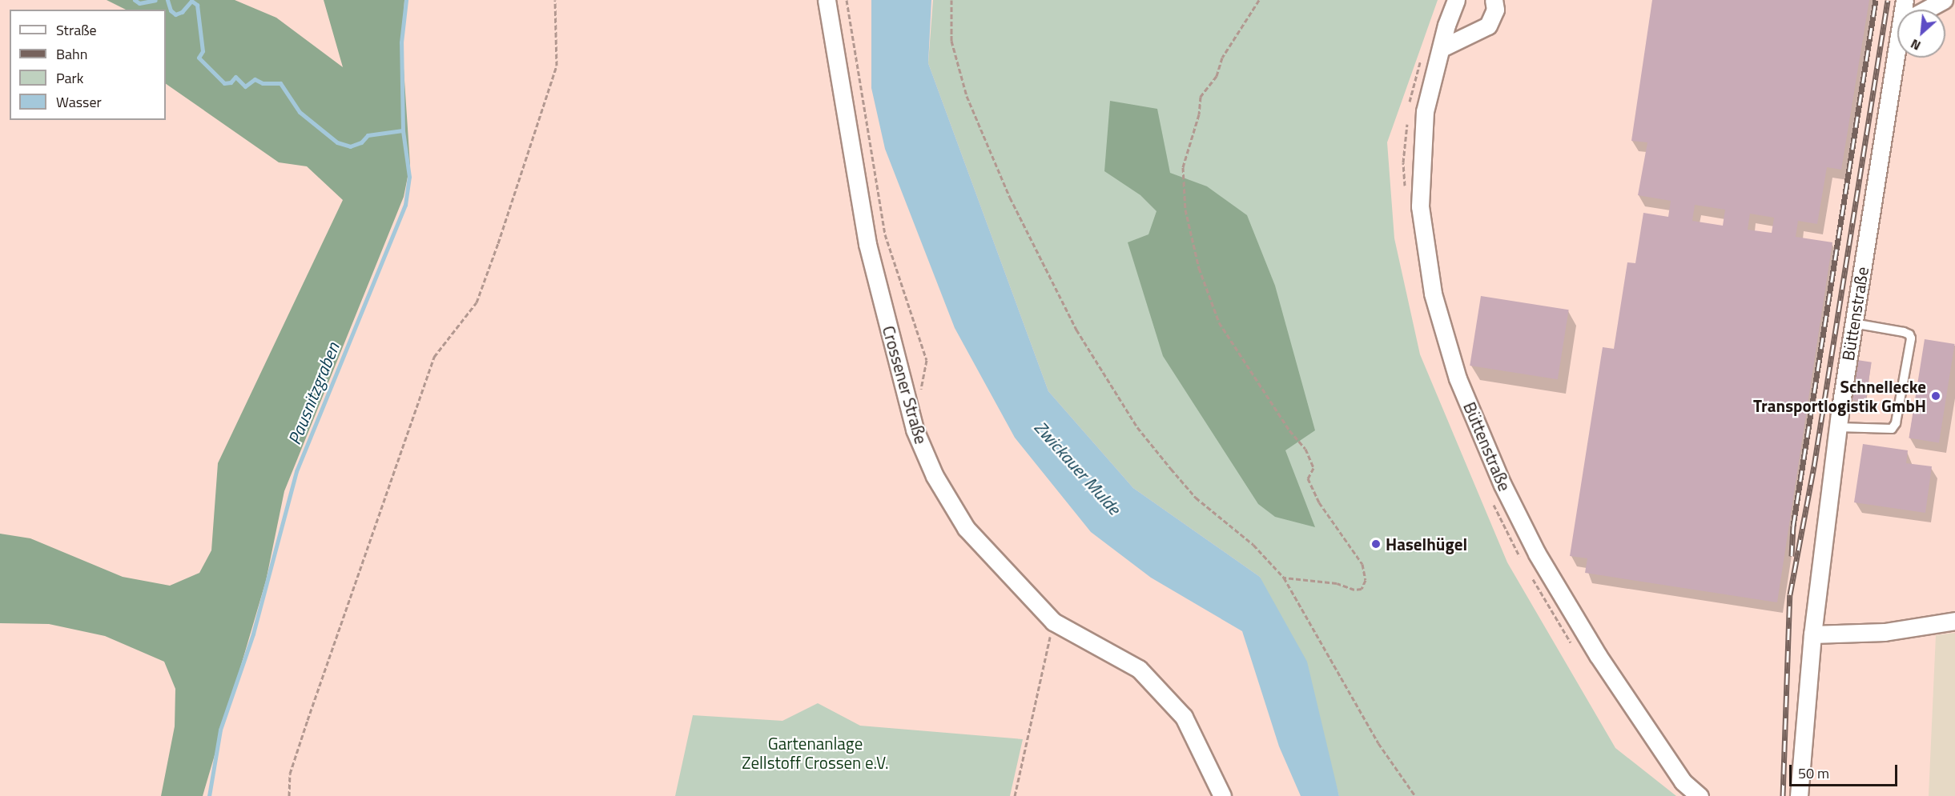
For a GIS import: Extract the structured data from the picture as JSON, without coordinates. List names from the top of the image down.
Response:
{
  "streets": {
    "street": ["Büttenstraße", "Crossener Straße"]
  },
  "water": ["Pausnitzgraben", "Zwickauer Mulde"],
  "parks": ["Gartenanlage Zellstoff Crossen e.V."],
  "places": ["Schnellecke Transportlogistik GmbH", "Haselhügel"],
  "legend": [
    "Straße",
    "Bahn",
    "Park",
    "Wasser"
  ],
  "scale_bar": "50 m",
  "north": "bottom left"
}
